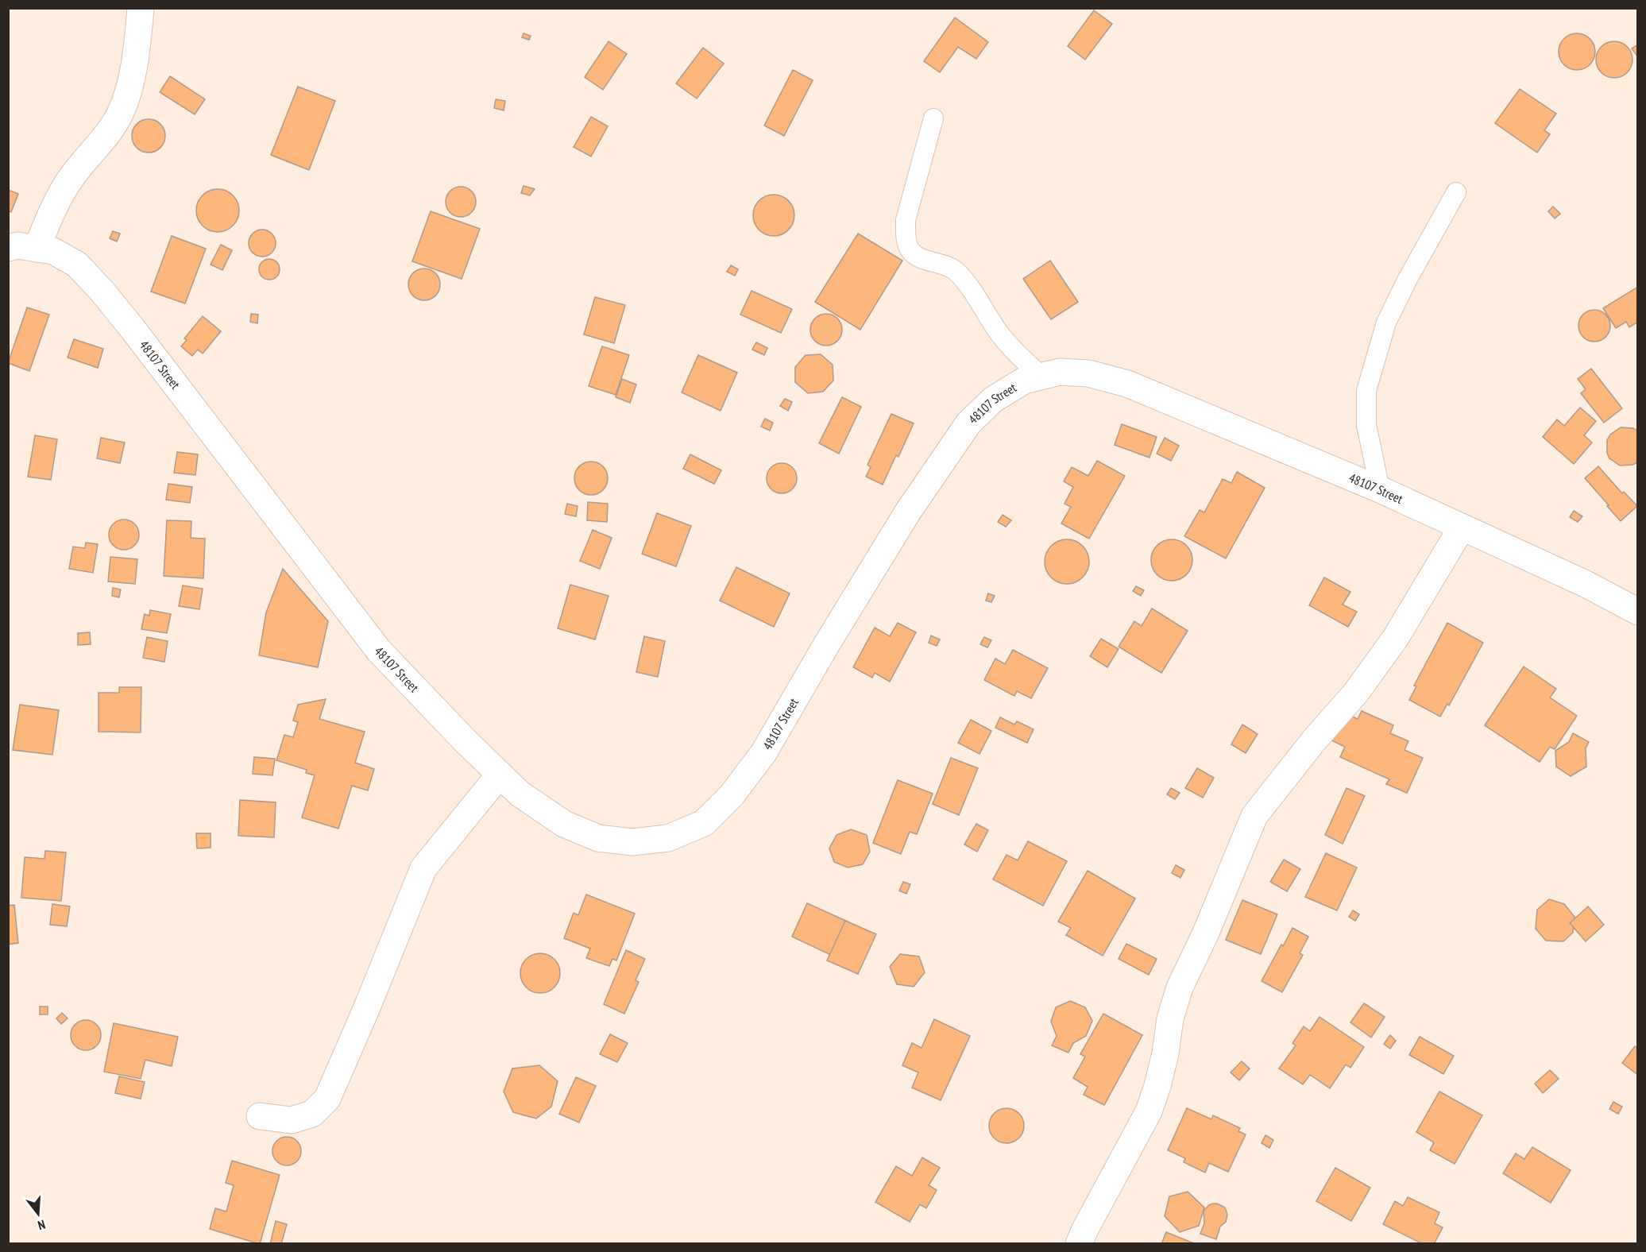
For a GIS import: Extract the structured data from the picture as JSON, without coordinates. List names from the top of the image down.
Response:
{
  "streets": {
    "street": ["48107 Street"]
  },
  "north": "bottom"
}
